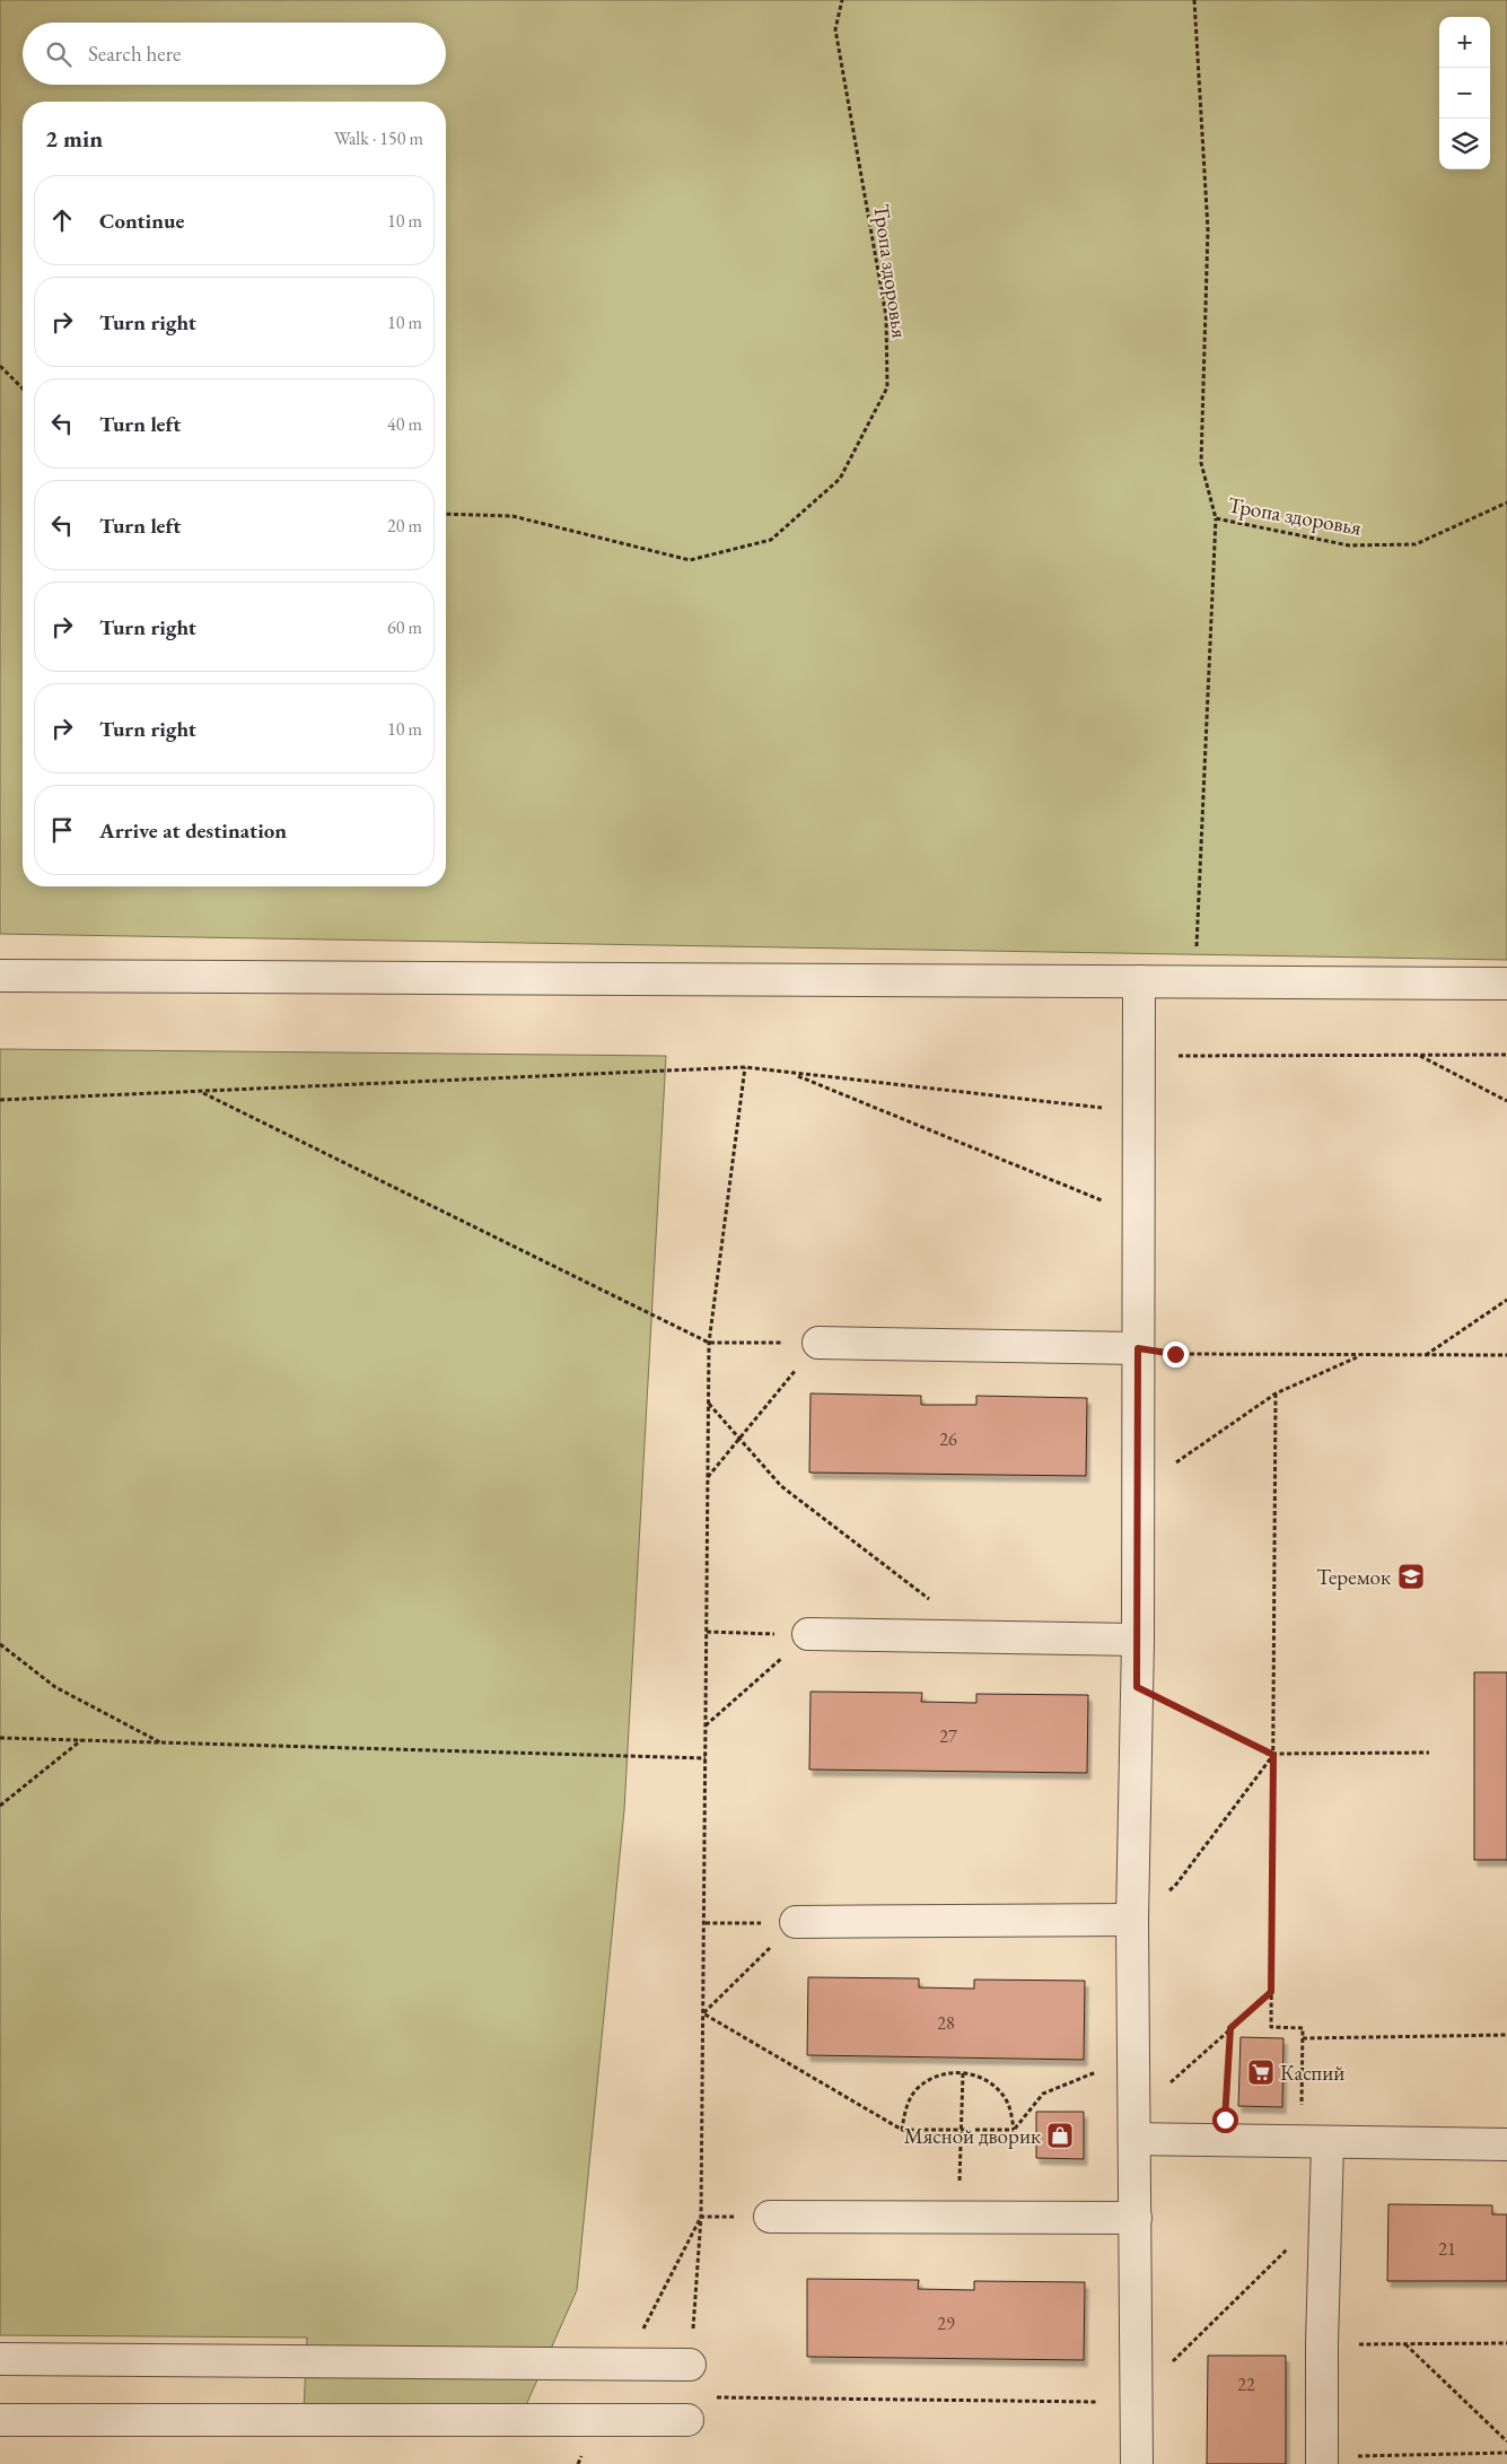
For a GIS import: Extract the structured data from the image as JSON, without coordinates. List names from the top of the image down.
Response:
{
  "streets": {
    "path": ["Тропа здоровья"]
  },
  "places": {
    "school or university": ["Теремок"],
    "supermarket": ["Каспий"],
    "shop": ["Мясной дворик"]
  },
  "house_numbers": [
    "26",
    "27",
    "28",
    "21",
    "29",
    "22"
  ],
  "page": {
    "map_buttons": ["+", "−"],
    "search": "Search here",
    "heading": ["2 min", "Walk · 150 m"],
    "list": [
      ["Continue", "10 m"],
      ["Turn right", "10 m"],
      ["Turn left", "40 m"],
      ["Turn left", "20 m"],
      ["Turn right", "60 m"],
      ["Turn right", "10 m"],
      "Arrive at destination"
    ]
  }
}
